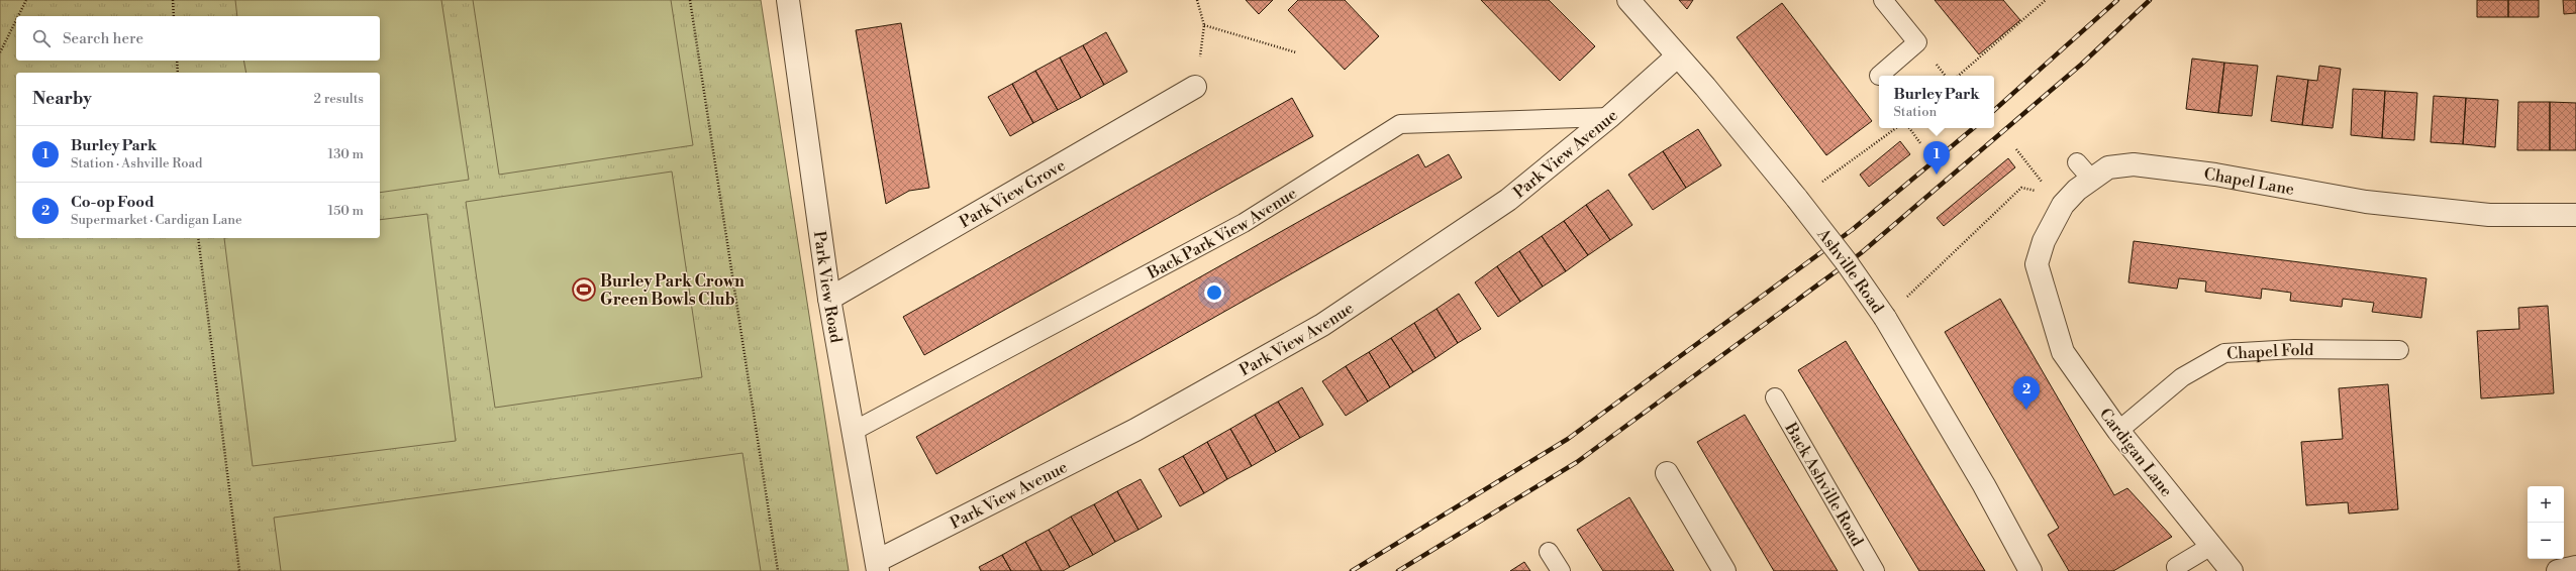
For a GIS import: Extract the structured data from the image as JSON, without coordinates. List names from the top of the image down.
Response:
{
  "streets": {
    "street": [
      "Park View Avenue",
      "Chapel Lane",
      "Park View Grove",
      "Ashville Road",
      "Park View Road",
      "Cardigan Lane"
    ],
    "lane": ["Back Park View Avenue", "Chapel Fold", "Back Ashville Road"]
  },
  "crossings": [
    ["Park View Avenue", "Back Park View Avenue"],
    ["Park View Avenue", "Ashville Road"],
    ["Park View Avenue", "Park View Road"],
    ["Chapel Lane", "Cardigan Lane"],
    ["Park View Grove", "Park View Road"],
    ["Back Park View Avenue", "Park View Road"],
    ["Chapel Fold", "Cardigan Lane"]
  ],
  "places": {
    "sports": ["Burley Park Crown Green Bowls Club"]
  },
  "page": {
    "search": "Search here",
    "heading": ["Nearby", "2 results"],
    "popup": ["Burley Park", "Station"],
    "list": [
      {
        "mark": "1",
        "name": "Burley Park",
        "note": "Station · Ashville Road",
        "value": "130 m"
      },
      {
        "mark": "2",
        "name": "Co-op Food",
        "note": "Supermarket · Cardigan Lane",
        "value": "150 m"
      }
    ],
    "pins": ["1", "2"],
    "map_buttons": ["+", "−"]
  }
}
